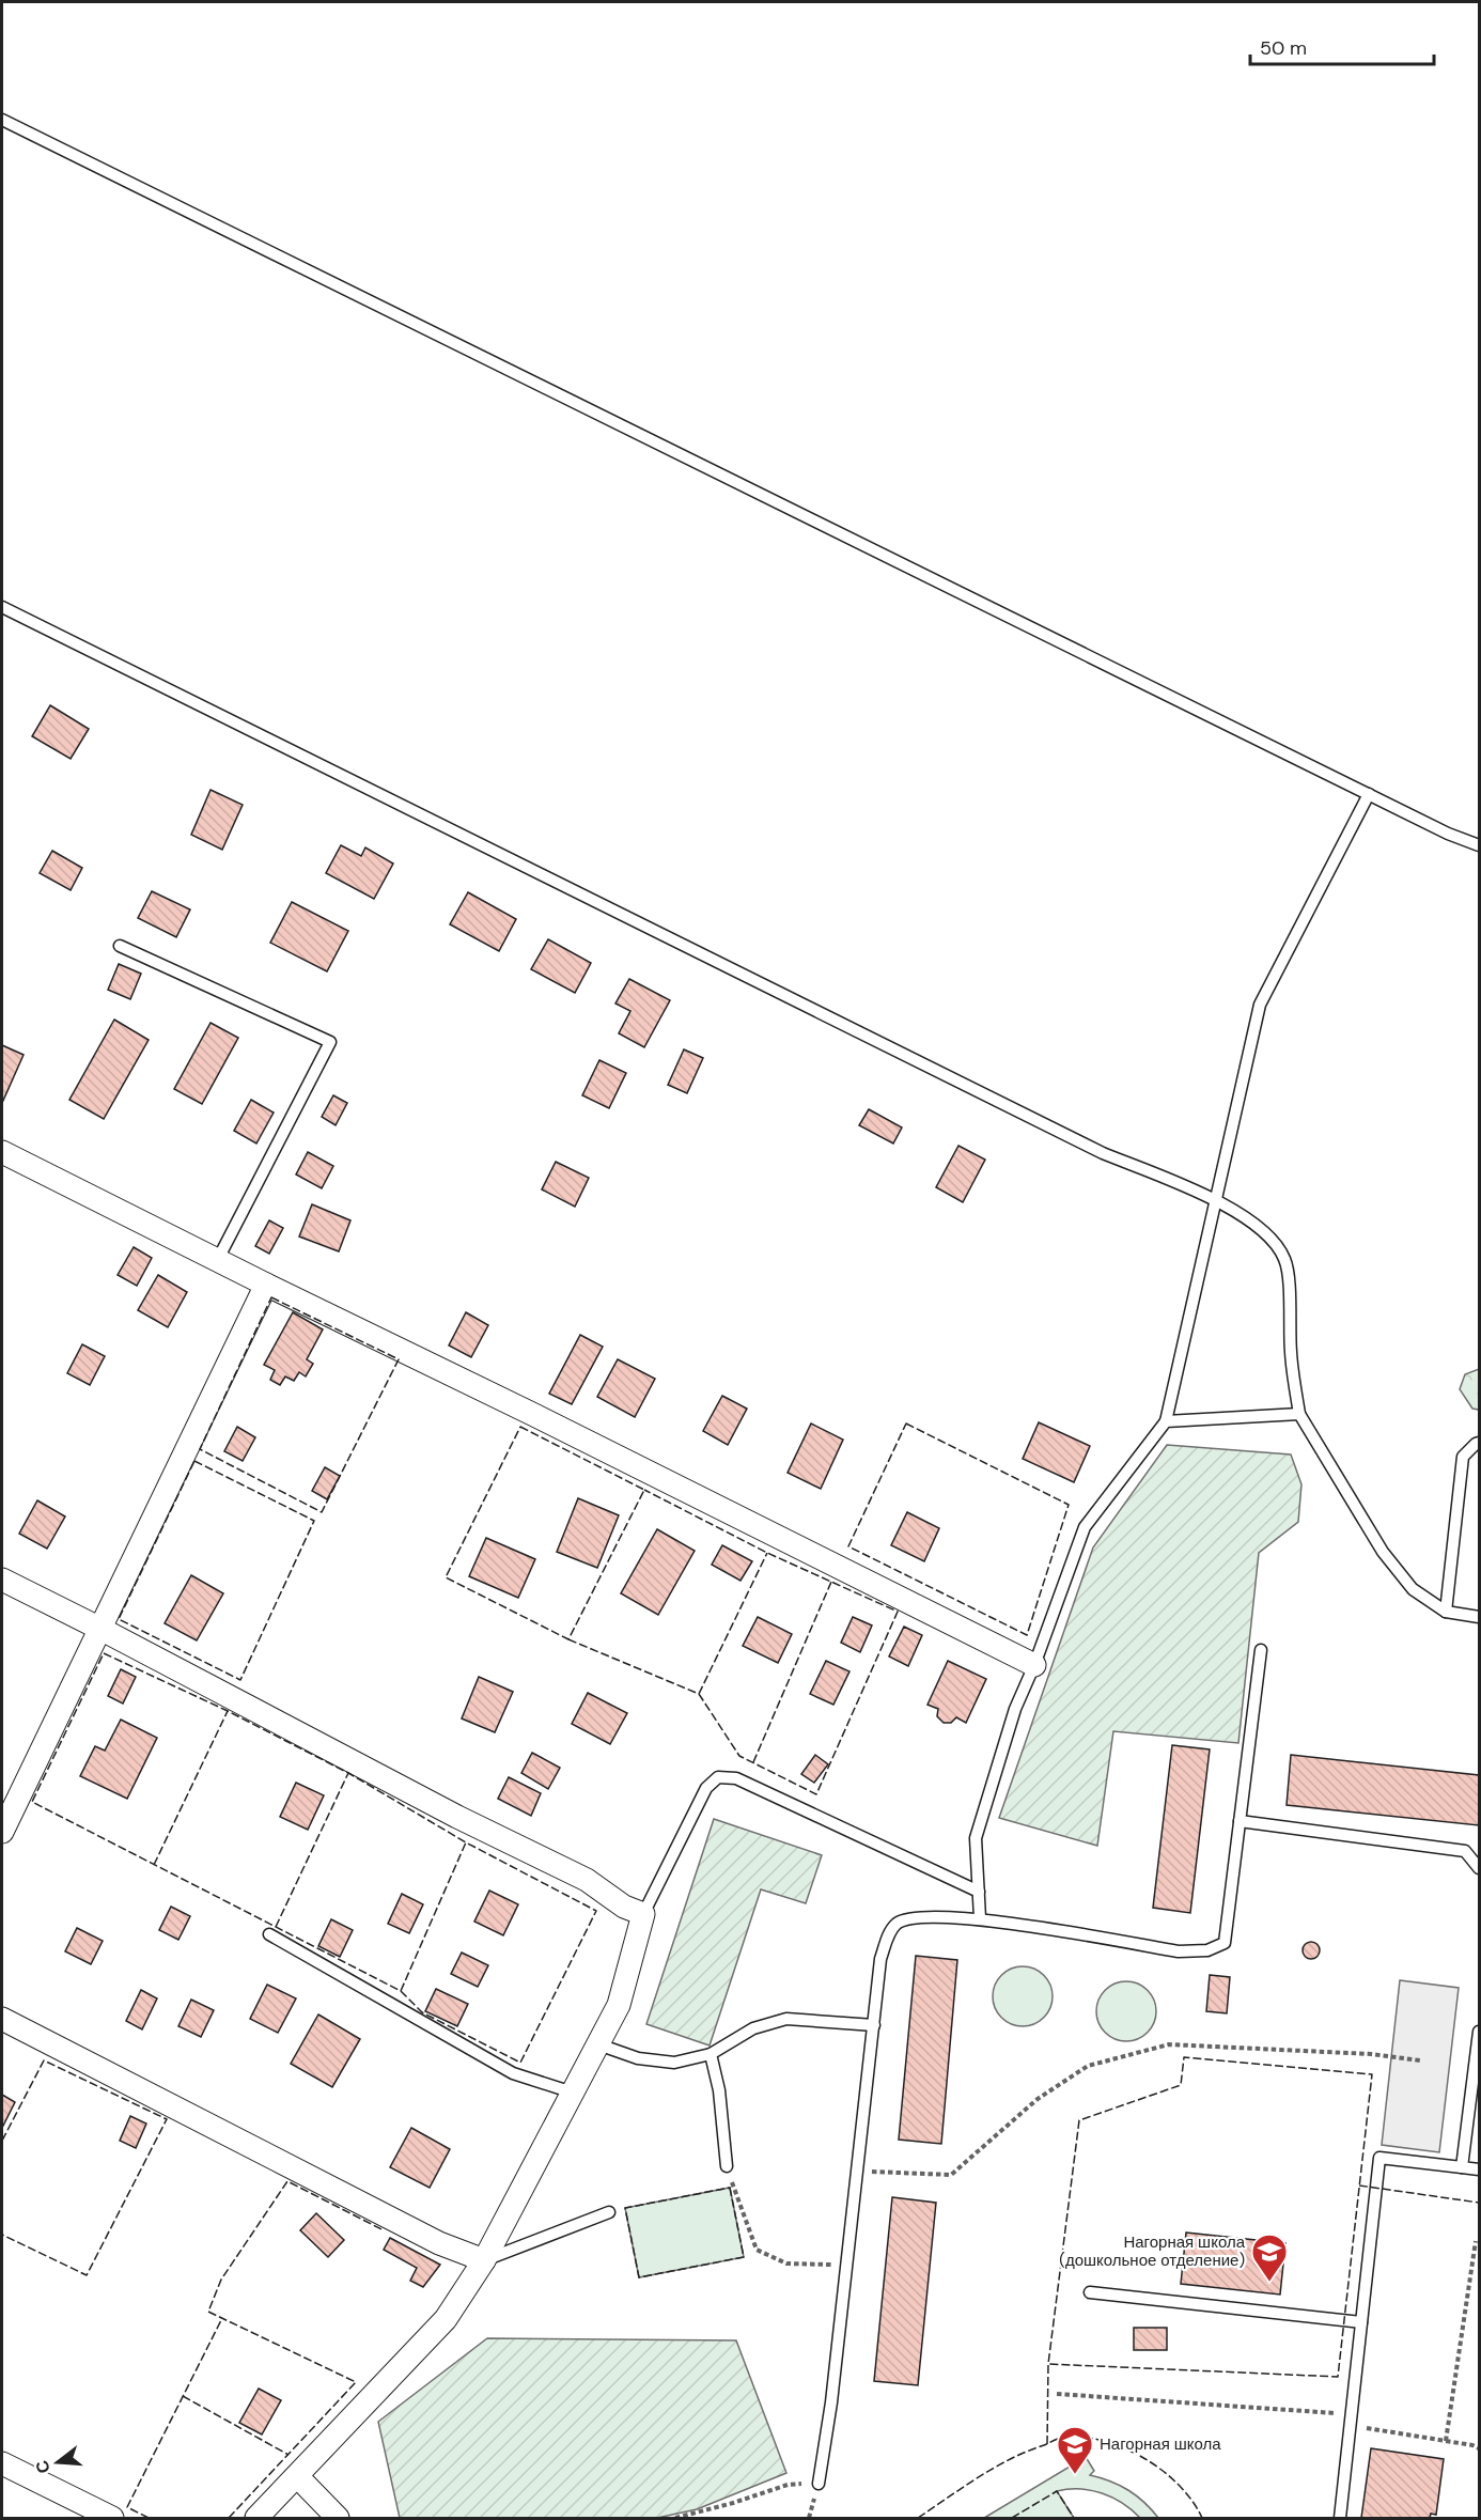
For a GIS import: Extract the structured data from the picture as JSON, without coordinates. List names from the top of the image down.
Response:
{
  "places": {
    "school or university": ["Нагорная школа (дошкольное отделение)", "Нагорная школа"]
  },
  "scale_bar": "50 m",
  "north": "left"
}
